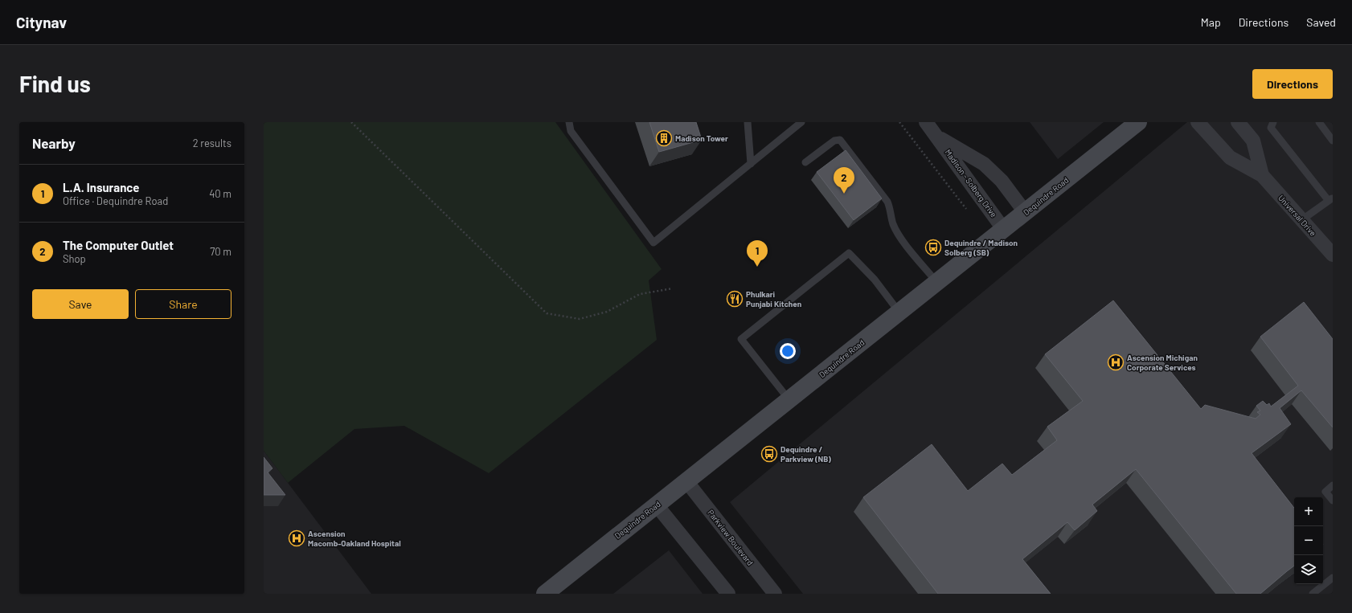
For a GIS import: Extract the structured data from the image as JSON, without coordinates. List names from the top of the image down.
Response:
{
  "streets": {
    "main road": ["Dequindre Road"],
    "street": ["Madison - Solberg Drive", "Universal Drive", "Parkview Boulevard"]
  },
  "crossings": [
    ["Madison - Solberg Drive", "Dequindre Road"],
    ["Dequindre Road", "Parkview Boulevard"]
  ],
  "places": {
    "building": ["Madison Tower"],
    "bus stop": ["Dequindre / Madison Solberg (SB)", "Dequindre / Parkview (NB)"],
    "restaurant": ["Phulkari Punjabi Kitchen"],
    "hospital": ["Ascension Michigan Corporate Services", "Ascension Macomb-Oakland Hospital"]
  },
  "page": {
    "header": "Citynav",
    "nav": ["Map", "Directions", "Saved"],
    "buttons": [
      "Directions",
      ["Save", "Share"]
    ],
    "title": "Find us",
    "heading": ["Nearby", "2 results"],
    "list": [
      {
        "mark": "1",
        "name": "L.A. Insurance",
        "note": "Office · Dequindre Road",
        "value": "40 m"
      },
      {
        "mark": "2",
        "name": "The Computer Outlet",
        "note": "Shop",
        "value": "70 m"
      }
    ],
    "pins": ["2", "1"],
    "map_buttons": ["+", "−"]
  }
}
